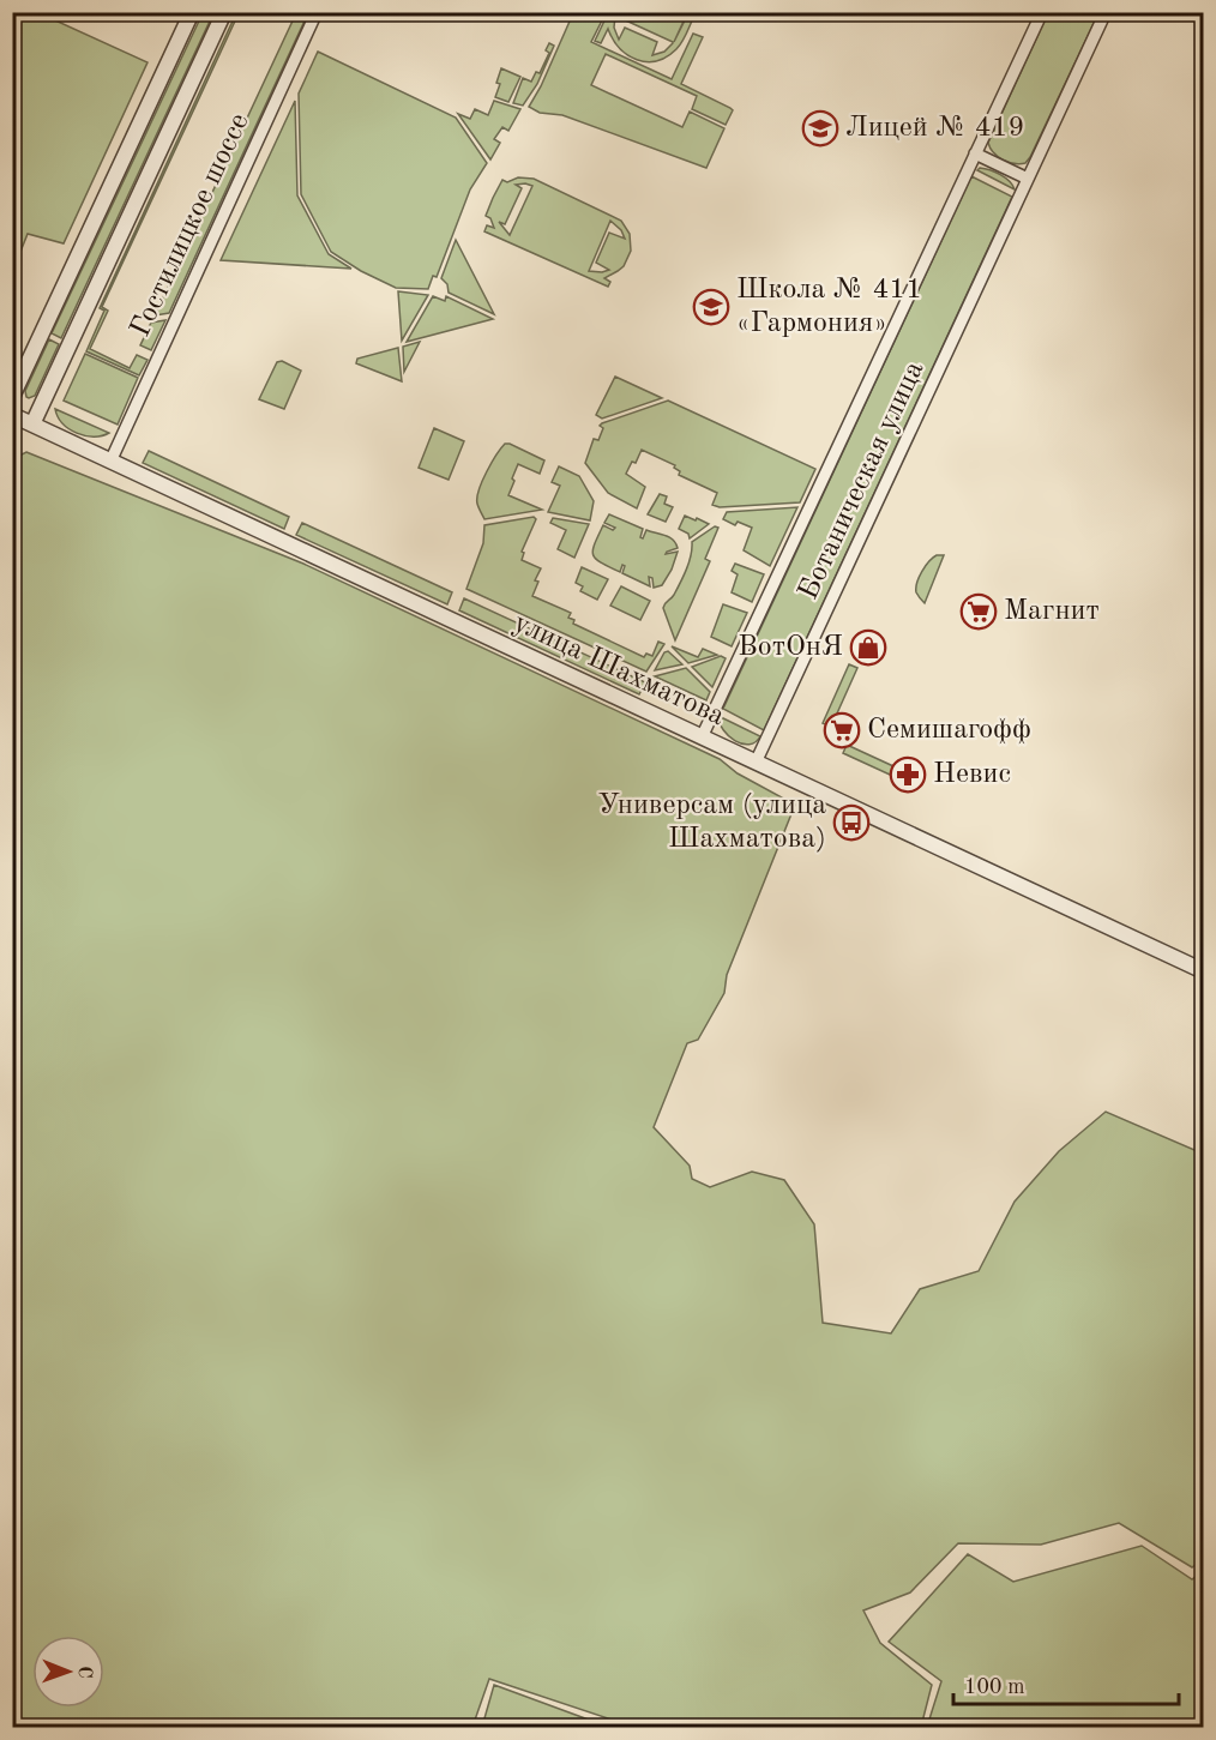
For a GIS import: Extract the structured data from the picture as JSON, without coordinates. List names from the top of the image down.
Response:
{
  "streets": {
    "street": ["Гостилицкое шоссе", "Ботаническая улица", "улица Шахматова"]
  },
  "crossings": [
    ["Гостилицкое шоссе", "улица Шахматова"],
    ["Ботаническая улица", "улица Шахматова"]
  ],
  "places": {
    "school or university": ["Лицей № 419", "Школа № 411 «Гармония»"],
    "supermarket": ["Магнит", "Семишагофф"],
    "shop": ["ВотОнЯ"],
    "pharmacy": ["Невис"],
    "bus stop": ["Универсам (улица Шахматова)"]
  },
  "scale_bar": "100 m",
  "north": "right"
}
